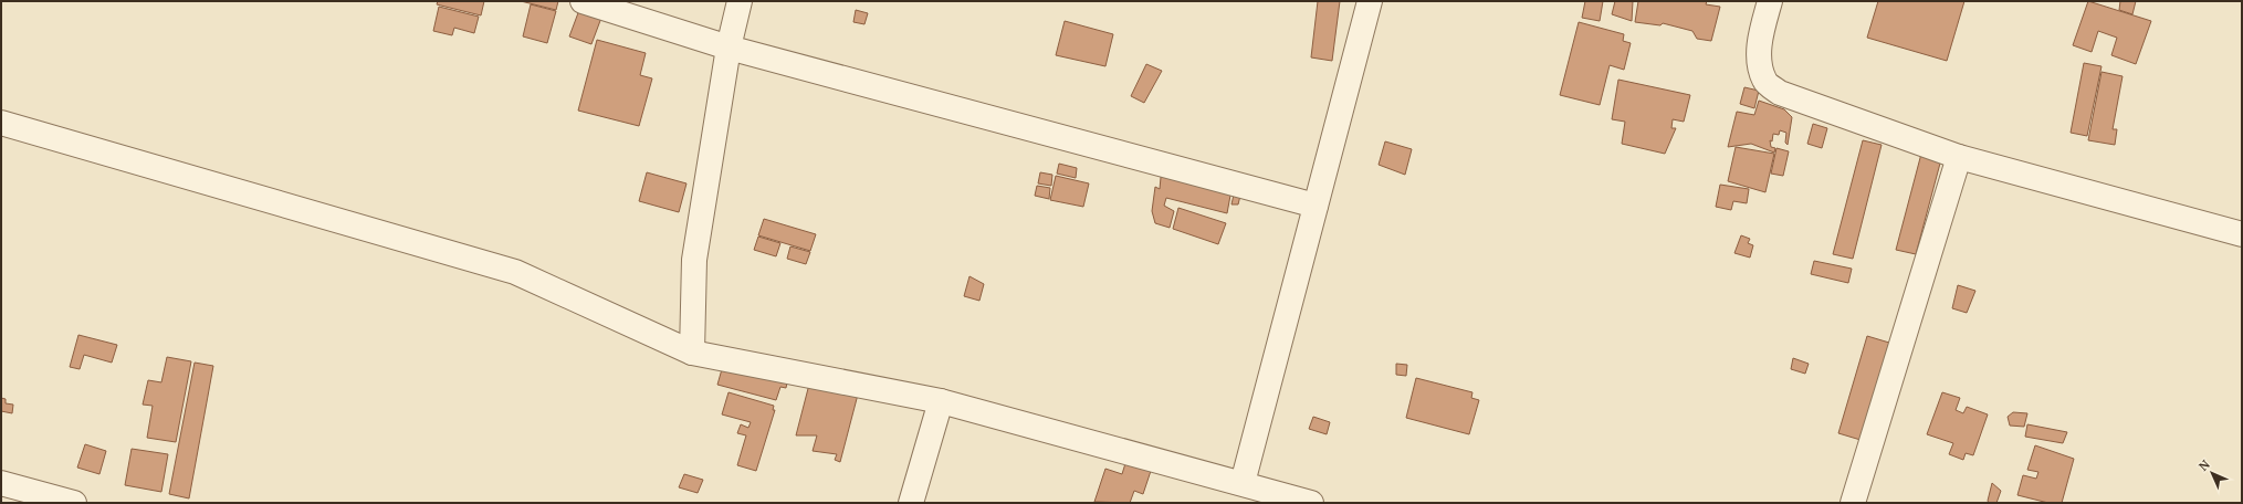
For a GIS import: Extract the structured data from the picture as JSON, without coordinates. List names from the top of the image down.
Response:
{
  "north": "top left"
}
